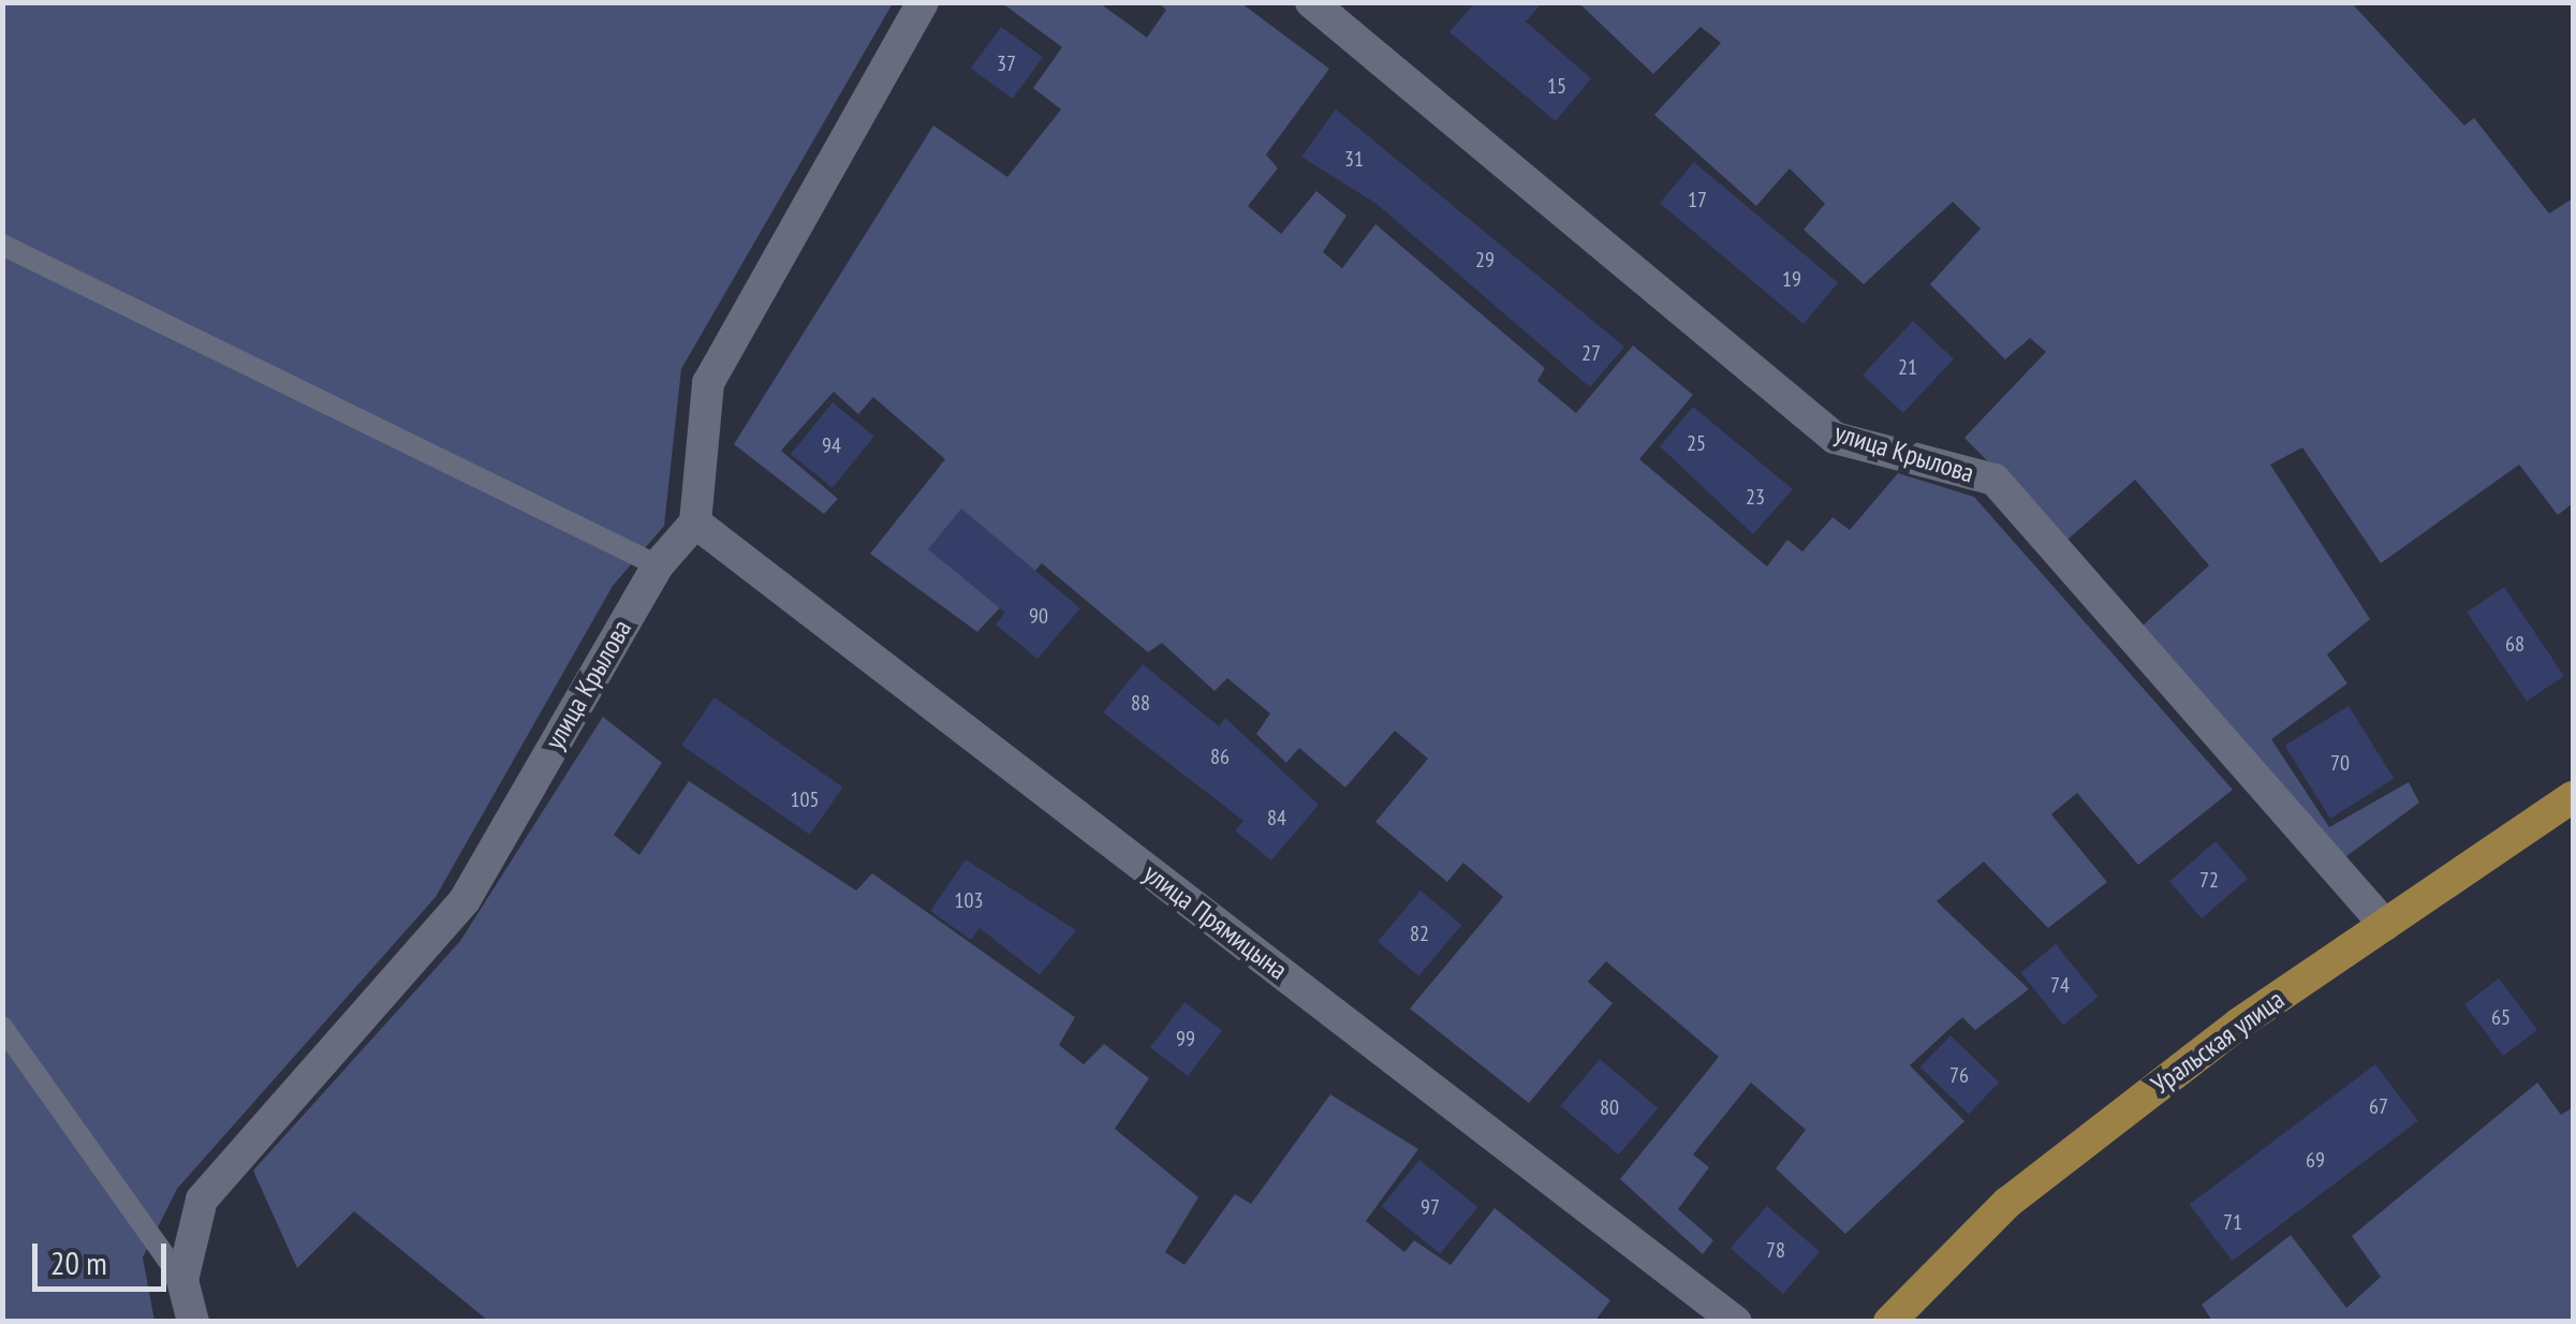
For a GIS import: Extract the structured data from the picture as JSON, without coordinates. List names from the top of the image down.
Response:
{
  "streets": {
    "main road": ["Уральская улица"],
    "street": ["улица Крылова", "улица Прямицына"]
  },
  "crossings": [
    ["улица Крылова", "улица Прямицына"],
    ["улица Крылова", "Уральская улица"]
  ],
  "house_numbers": [
    "37",
    "15",
    "31",
    "17",
    "29",
    "19",
    "27",
    "21",
    "25",
    "94",
    "23",
    "90",
    "68",
    "88",
    "86",
    "70",
    "105",
    "84",
    "72",
    "103",
    "82",
    "74",
    "65",
    "99",
    "76",
    "67",
    "80",
    "69",
    "97",
    "71",
    "78"
  ],
  "scale_bar": "20 m"
}
